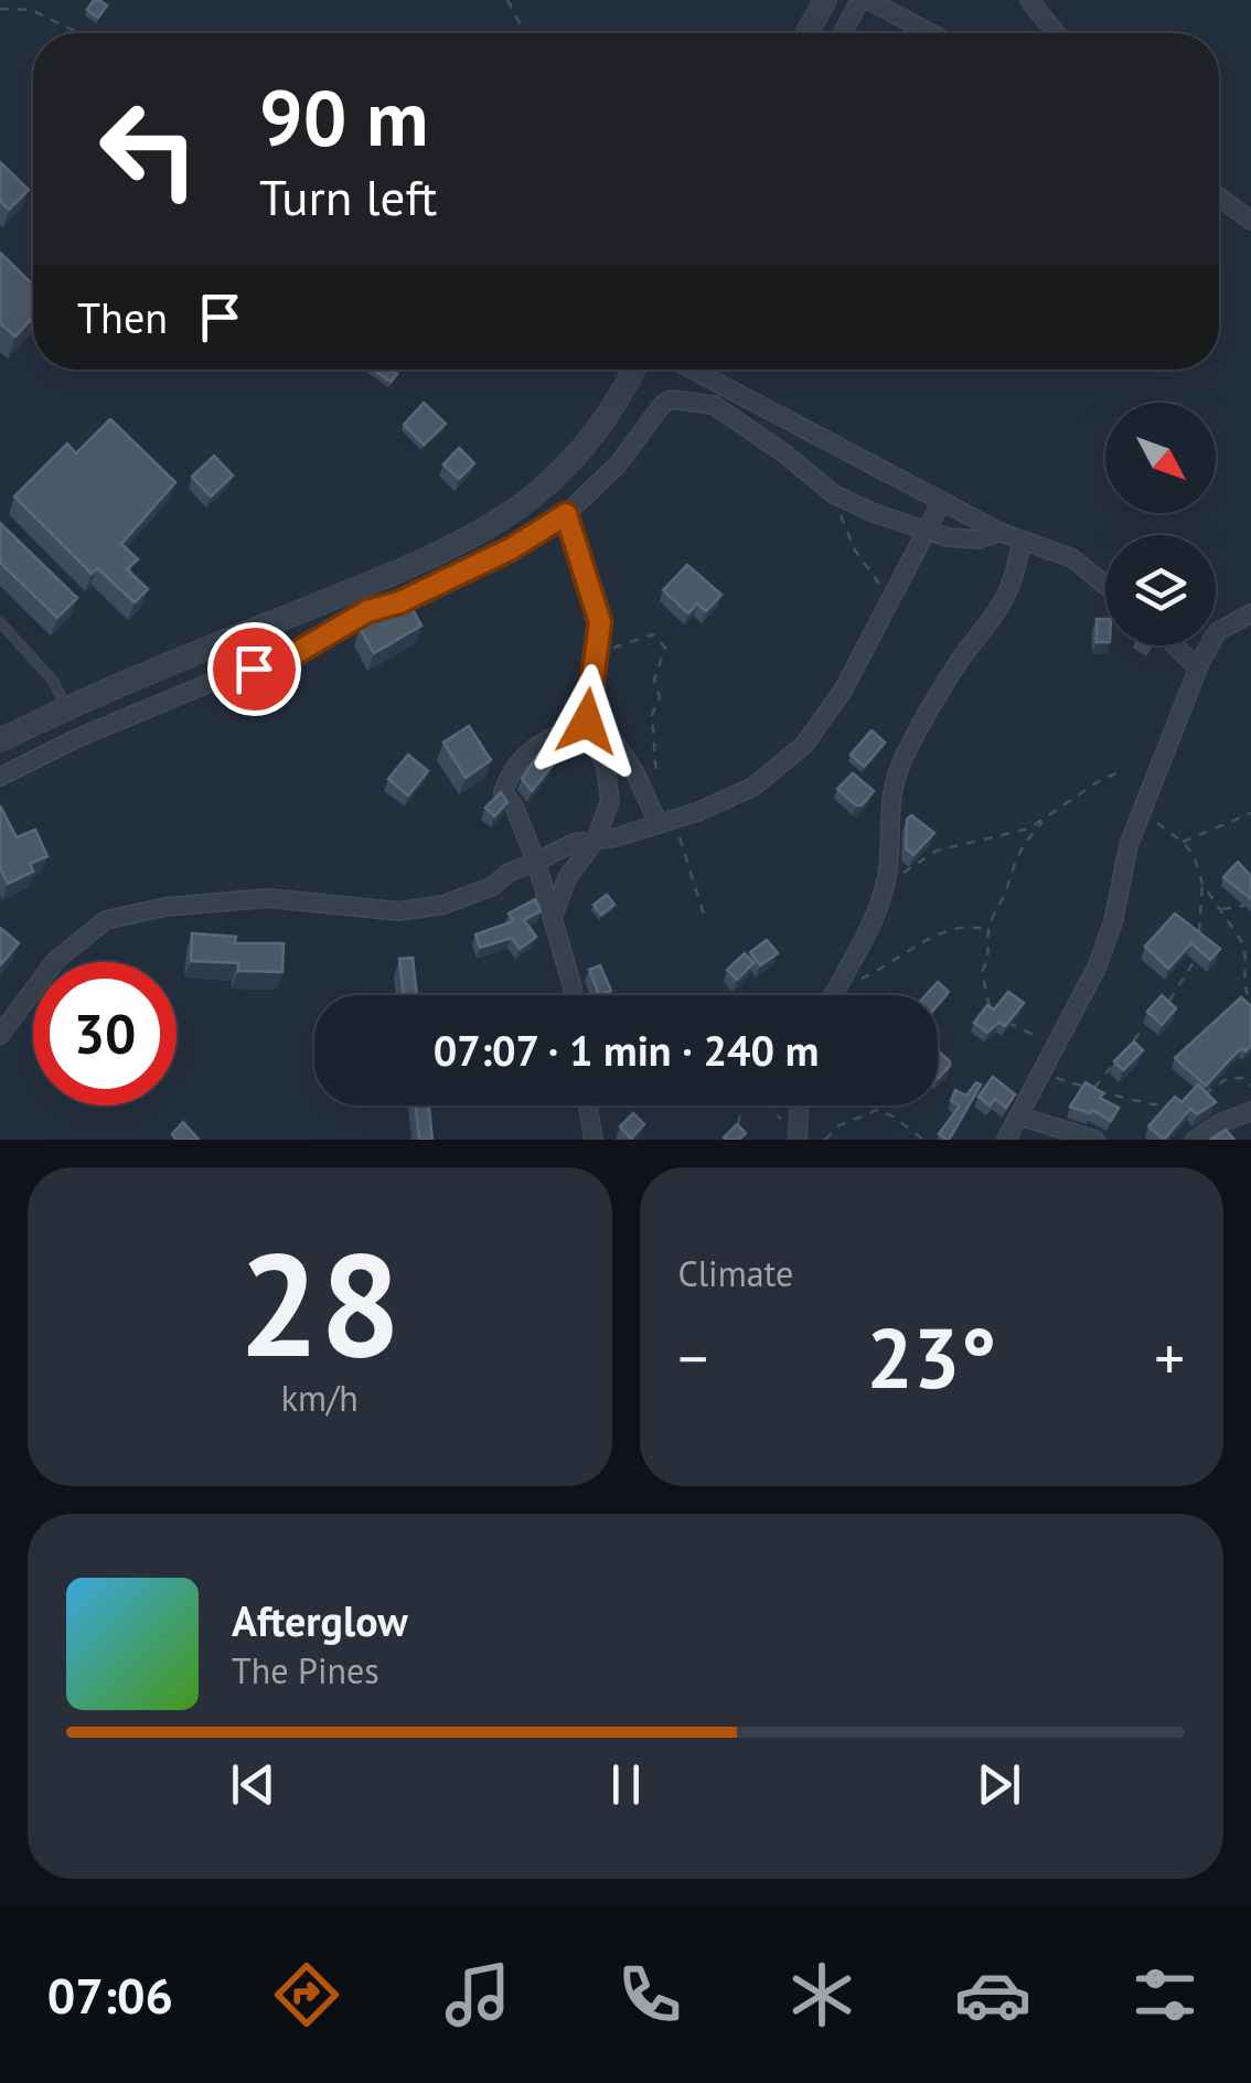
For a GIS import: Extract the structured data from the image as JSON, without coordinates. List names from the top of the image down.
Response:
{
  "north": "bottom right",
  "page": {
    "turn": ["90 m", "Turn left"],
    "then": "Then",
    "limit": "30",
    "trip": "07:07 · 1 min · 240 m",
    "tile": [
      ["28", "km/h"],
      "Climate"
    ],
    "heat": ["−", "23°", "+"],
    "song": ["Afterglow", "The Pines"],
    "tabs": "07:06"
  }
}
